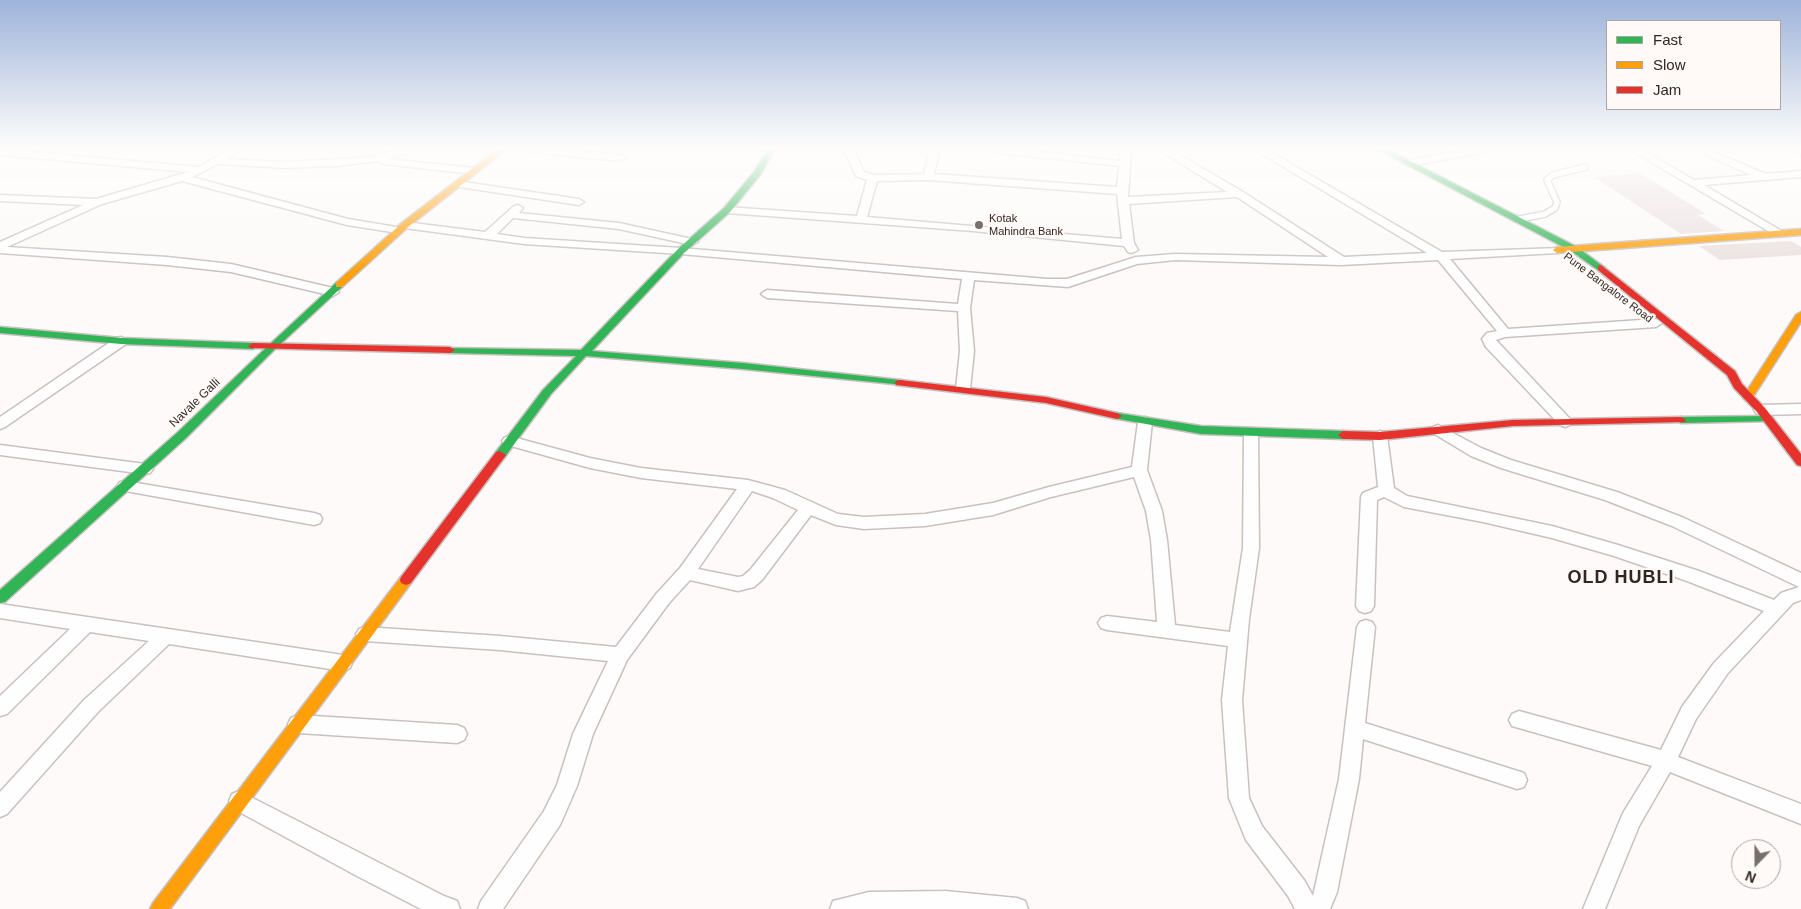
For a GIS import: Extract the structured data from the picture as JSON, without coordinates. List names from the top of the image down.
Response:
{
  "streets": {
    "street": ["Pune Bangalore Road", "Navale Galli"]
  },
  "districts": ["OLD HUBLI"],
  "places": ["Kotak Mahindra Bank"],
  "legend": ["Fast", "Slow", "Jam"],
  "north": "bottom"
}
